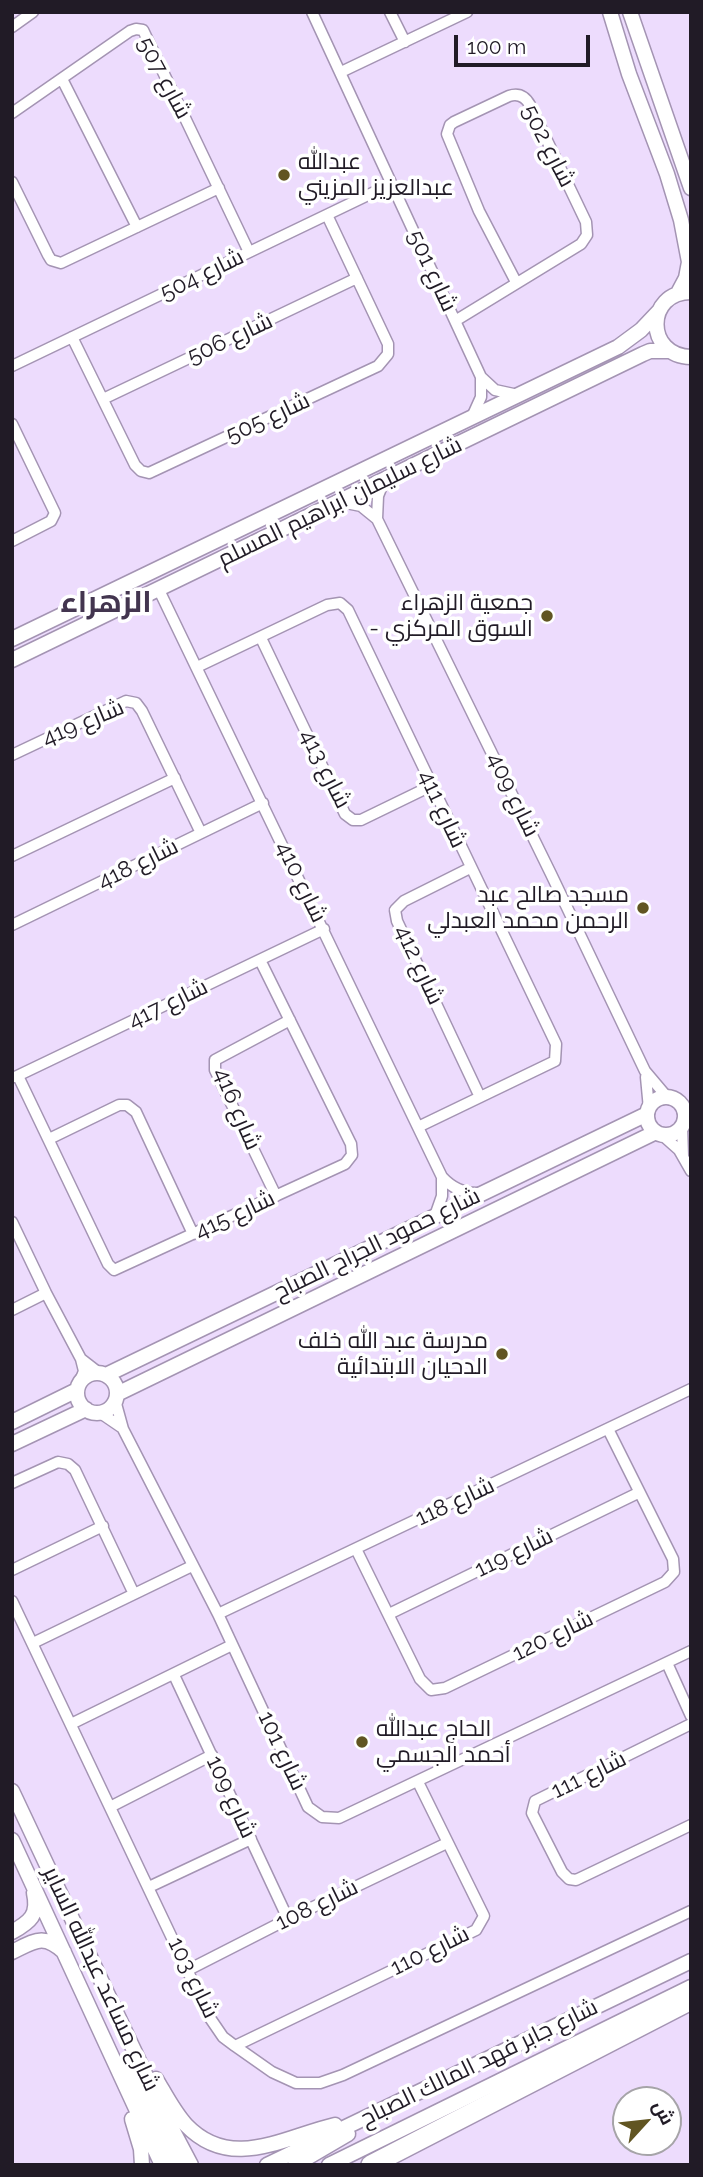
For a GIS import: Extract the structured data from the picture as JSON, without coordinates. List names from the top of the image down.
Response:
{
  "streets": {
    "street": [
      "شارع 507",
      "شارع 502",
      "شارع 501",
      "شارع 504",
      "شارع 506",
      "شارع 505",
      "شارع سليمان ابراهيم المسلم",
      "شارع 419",
      "شارع 413",
      "شارع 409",
      "شارع 411",
      "شارع 418",
      "شارع 410",
      "شارع 412",
      "شارع 417",
      "شارع 416",
      "شارع 415",
      "شارع حمود الجراح الصباح",
      "شارع 118",
      "شارع 119",
      "شارع 120",
      "شارع 101",
      "شارع 111",
      "شارع 109",
      "شارع 108",
      "شارع 110",
      "شارع 103",
      "شارع مساعد عبدالله الساير",
      "شارع جابر فهد المالك الصباح"
    ]
  },
  "crossings": [
    ["شارع 507", "شارع 504"],
    ["شارع 502", "شارع 501"],
    ["شارع 501", "شارع 504"],
    ["شارع 504", "شارع 505"],
    ["شارع 506", "شارع 505"],
    ["شارع سليمان ابراهيم المسلم", "شارع 410"],
    ["شارع 419", "شارع 418"],
    ["شارع 413", "شارع 411"],
    ["شارع 409", "شارع حمود الجراح الصباح"],
    ["شارع 411", "شارع 410"],
    ["شارع 411", "شارع 412"],
    ["شارع 418", "شارع 410"],
    ["شارع 410", "شارع 417"],
    ["شارع 417", "شارع 415"],
    ["شارع 416", "شارع 415"],
    ["شارع حمود الجراح الصباح", "شارع 101"],
    ["شارع 118", "شارع 120"],
    ["شارع 118", "شارع 101"],
    ["شارع 119", "شارع 120"],
    ["شارع 101", "شارع 110"],
    ["شارع 109", "شارع 108"],
    ["شارع 108", "شارع 110"],
    ["شارع 108", "شارع 103"],
    ["شارع 110", "شارع 103"]
  ],
  "districts": ["الزهراء"],
  "places": [
    "عبدالله عبدالعزيز المزيني",
    "جمعية الزهراء - السوق المركزي",
    "مسجد صالح عبد الرحمن محمد العبدلي",
    "مدرسة عبد الله خلف الدحيان الابتدائية",
    "الحاج عبدالله أحمد الجسمي"
  ],
  "scale_bar": "100 m",
  "north": "top right"
}
